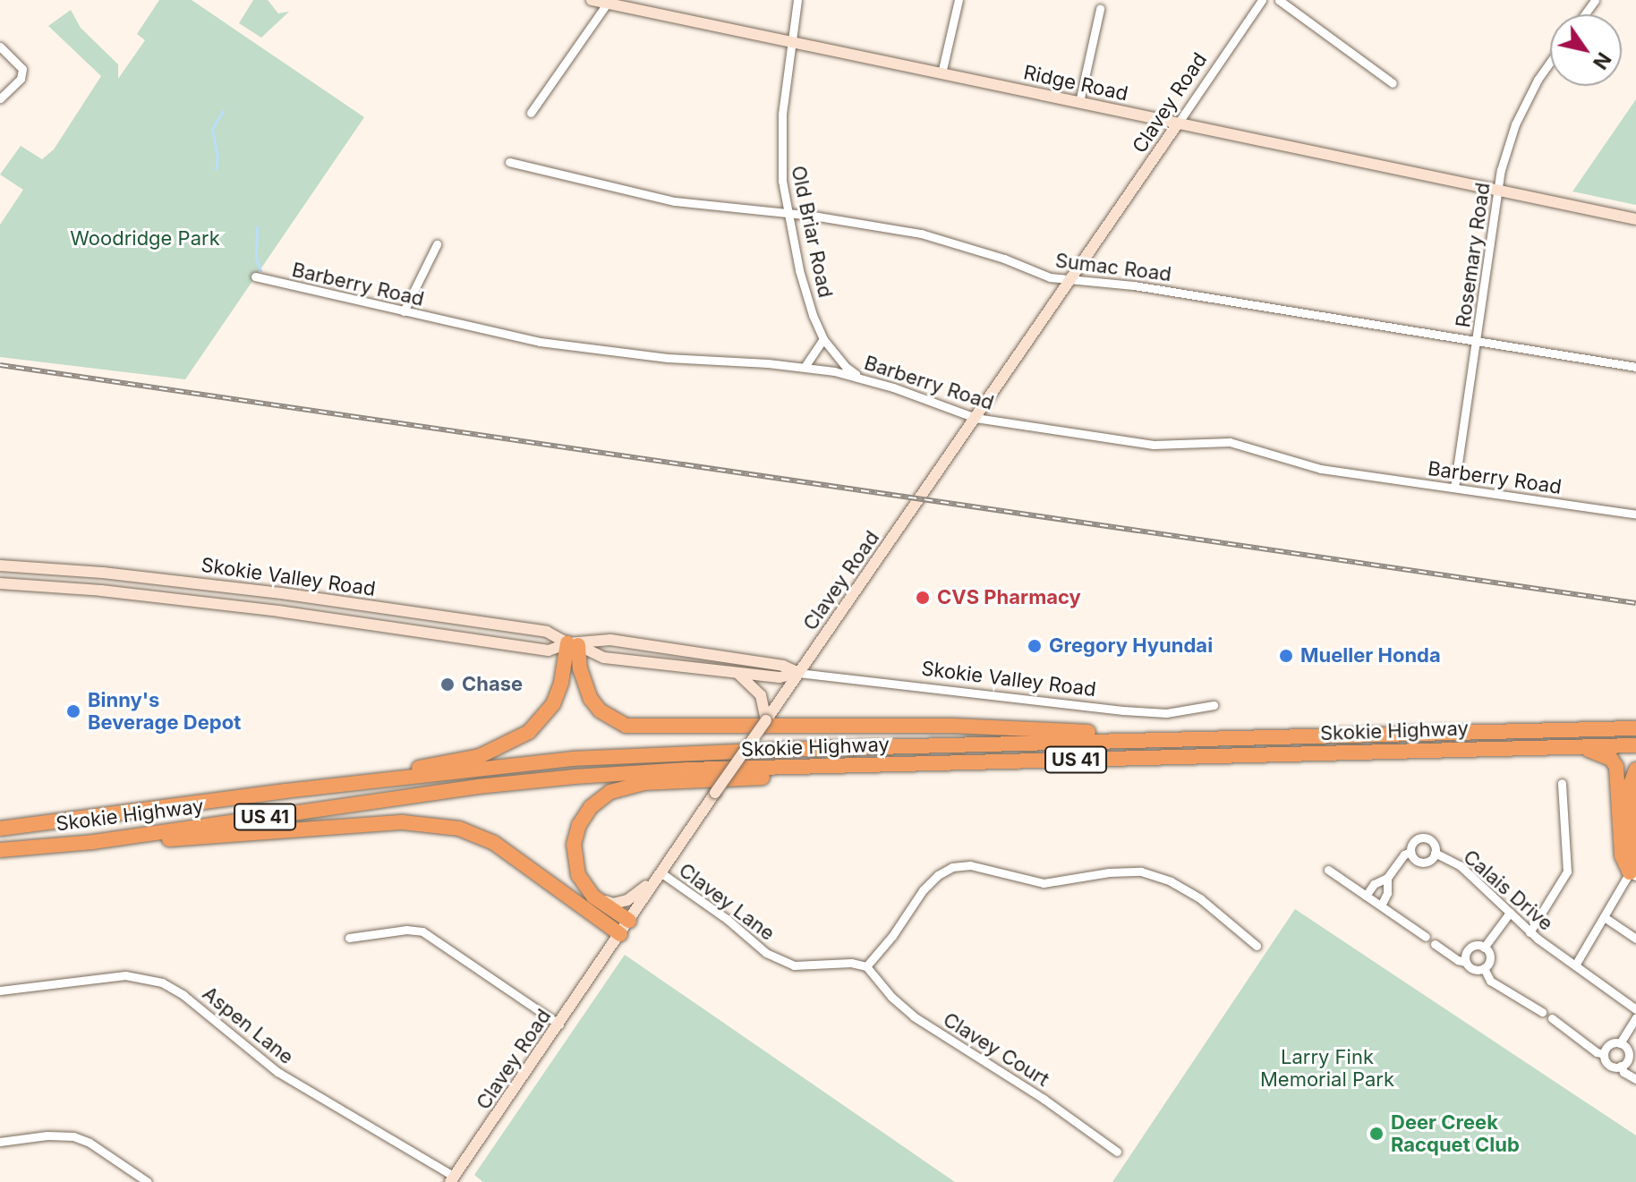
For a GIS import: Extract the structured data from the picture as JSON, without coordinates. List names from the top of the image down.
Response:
{
  "streets": {
    "highway": ["Skokie Highway", "US 41"],
    "main road": ["Ridge Road", "Clavey Road", "Skokie Valley Road"],
    "street": [
      "Old Briar Road",
      "Rosemary Road",
      "Sumac Road",
      "Barberry Road",
      "Calais Drive",
      "Clavey Lane",
      "Aspen Lane",
      "Clavey Court"
    ]
  },
  "crossings": [
    ["Ridge Road", "Clavey Road"],
    ["Ridge Road", "Old Briar Road"],
    ["Ridge Road", "Rosemary Road"],
    ["Clavey Road", "Sumac Road"],
    ["Clavey Road", "Barberry Road"],
    ["Clavey Road", "Skokie Valley Road"],
    ["Clavey Road", "Clavey Lane"],
    ["Clavey Road", "Aspen Lane"],
    ["Old Briar Road", "Sumac Road"],
    ["Old Briar Road", "Barberry Road"],
    ["Rosemary Road", "Sumac Road"],
    ["Rosemary Road", "Barberry Road"],
    ["Clavey Lane", "Clavey Court"]
  ],
  "parks": ["Woodridge Park", "Larry Fink Memorial Park"],
  "places": [
    "CVS Pharmacy",
    "Gregory Hyundai",
    "Mueller Honda",
    "Chase",
    "Binny's Beverage Depot",
    "Deer Creek Racquet Club"
  ],
  "north": "bottom right"
}
